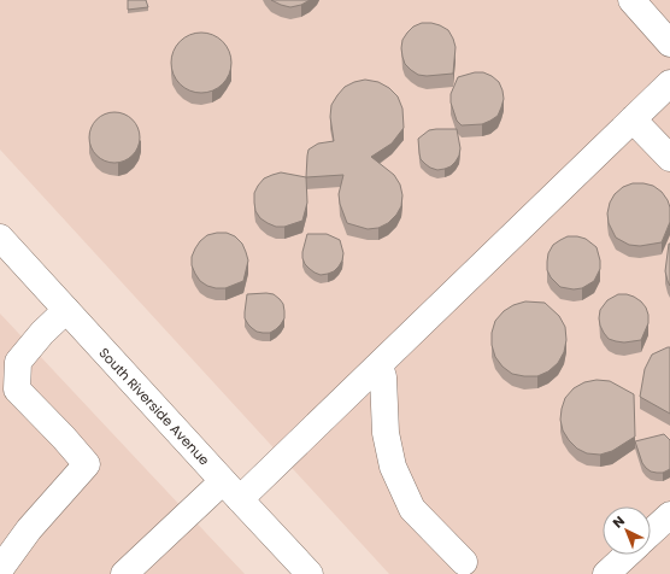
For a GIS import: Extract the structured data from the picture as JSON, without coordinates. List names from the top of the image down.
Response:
{
  "streets": {
    "main road": ["South Riverside Avenue"]
  },
  "north": "top left"
}
